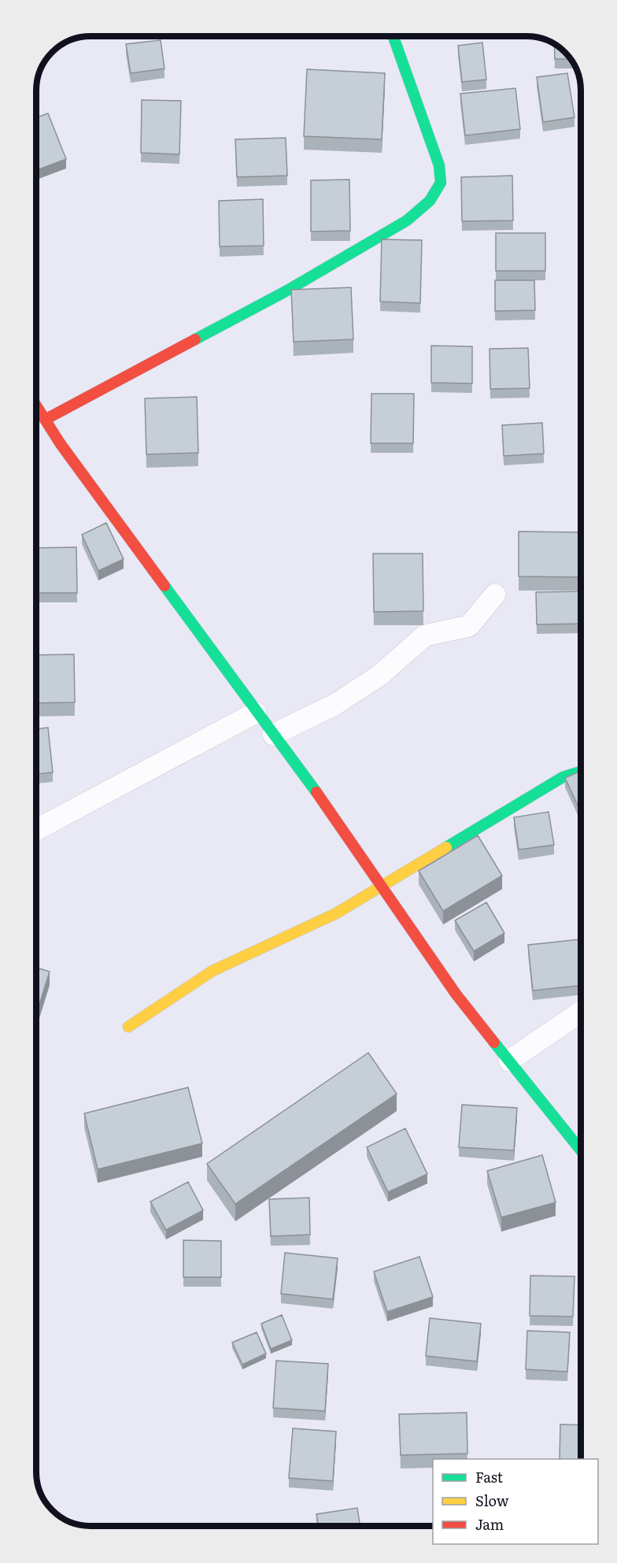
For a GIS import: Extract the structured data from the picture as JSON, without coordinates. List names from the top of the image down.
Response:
{
  "legend": ["Fast", "Slow", "Jam"]
}
